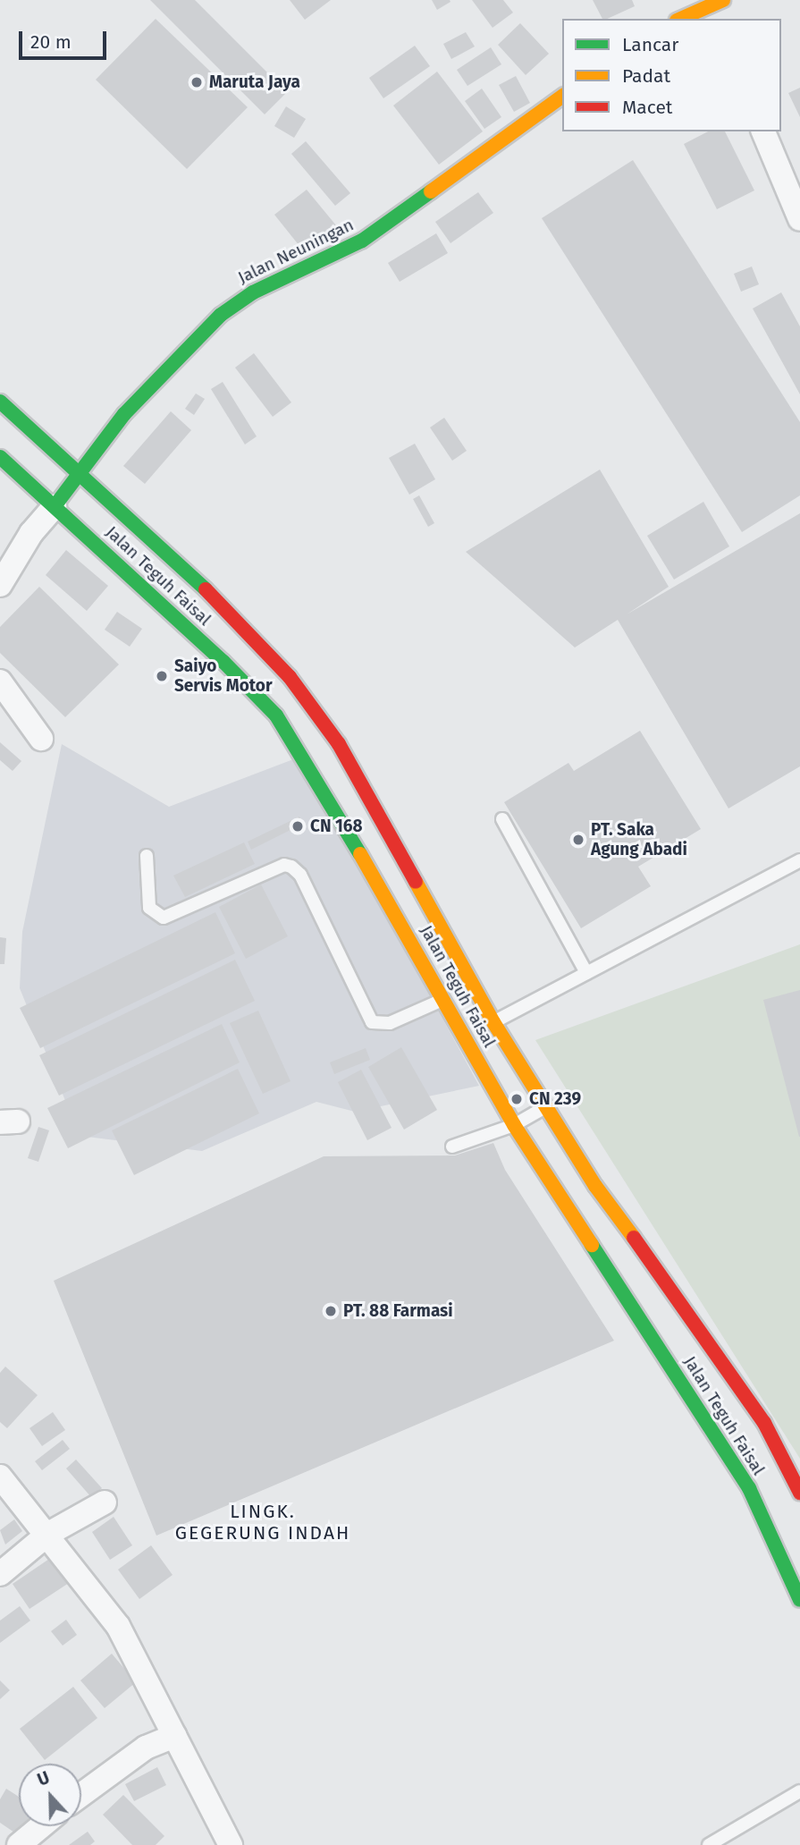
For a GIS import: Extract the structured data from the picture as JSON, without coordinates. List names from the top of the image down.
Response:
{
  "streets": {
    "main road": ["Jalan Neuningan", "Jalan Teguh Faisal"]
  },
  "crossings": [
    ["Jalan Neuningan", "Jalan Teguh Faisal"]
  ],
  "districts": ["LINGK. GEGERUNG INDAH"],
  "places": [
    "Maruta Jaya",
    "Saiyo Servis Motor",
    "CN 168",
    "PT. Saka Agung Abadi",
    "CN 239",
    "PT. 88 Farmasi"
  ],
  "legend": ["Lancar", "Padat", "Macet"],
  "scale_bar": "20 m",
  "north": "top"
}
